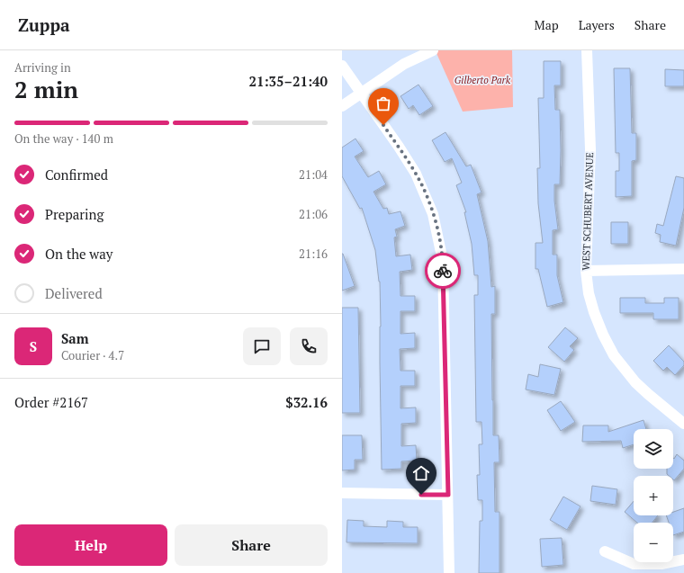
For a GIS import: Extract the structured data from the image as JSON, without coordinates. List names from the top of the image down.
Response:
{
  "streets": {
    "street": ["WEST SCHUBERT AVENUE"]
  },
  "parks": ["Gilberto Park"],
  "page": {
    "header": "Zuppa",
    "nav": ["Map", "Layers", "Share"],
    "heading": ["2 min", "Arriving in", "21:35–21:40"],
    "panel": [
      "Sam",
      "Courier · 4.7",
      "Order #2167",
      "$32.16"
    ],
    "bar": "On the way · 140 m",
    "list": [
      ["Confirmed", "21:04"],
      ["Preparing", "21:06"],
      ["On the way", "21:16"],
      "Delivered"
    ],
    "round": "S",
    "map_buttons": ["+", "−"],
    "buttons": ["Help", "Share"]
  }
}
